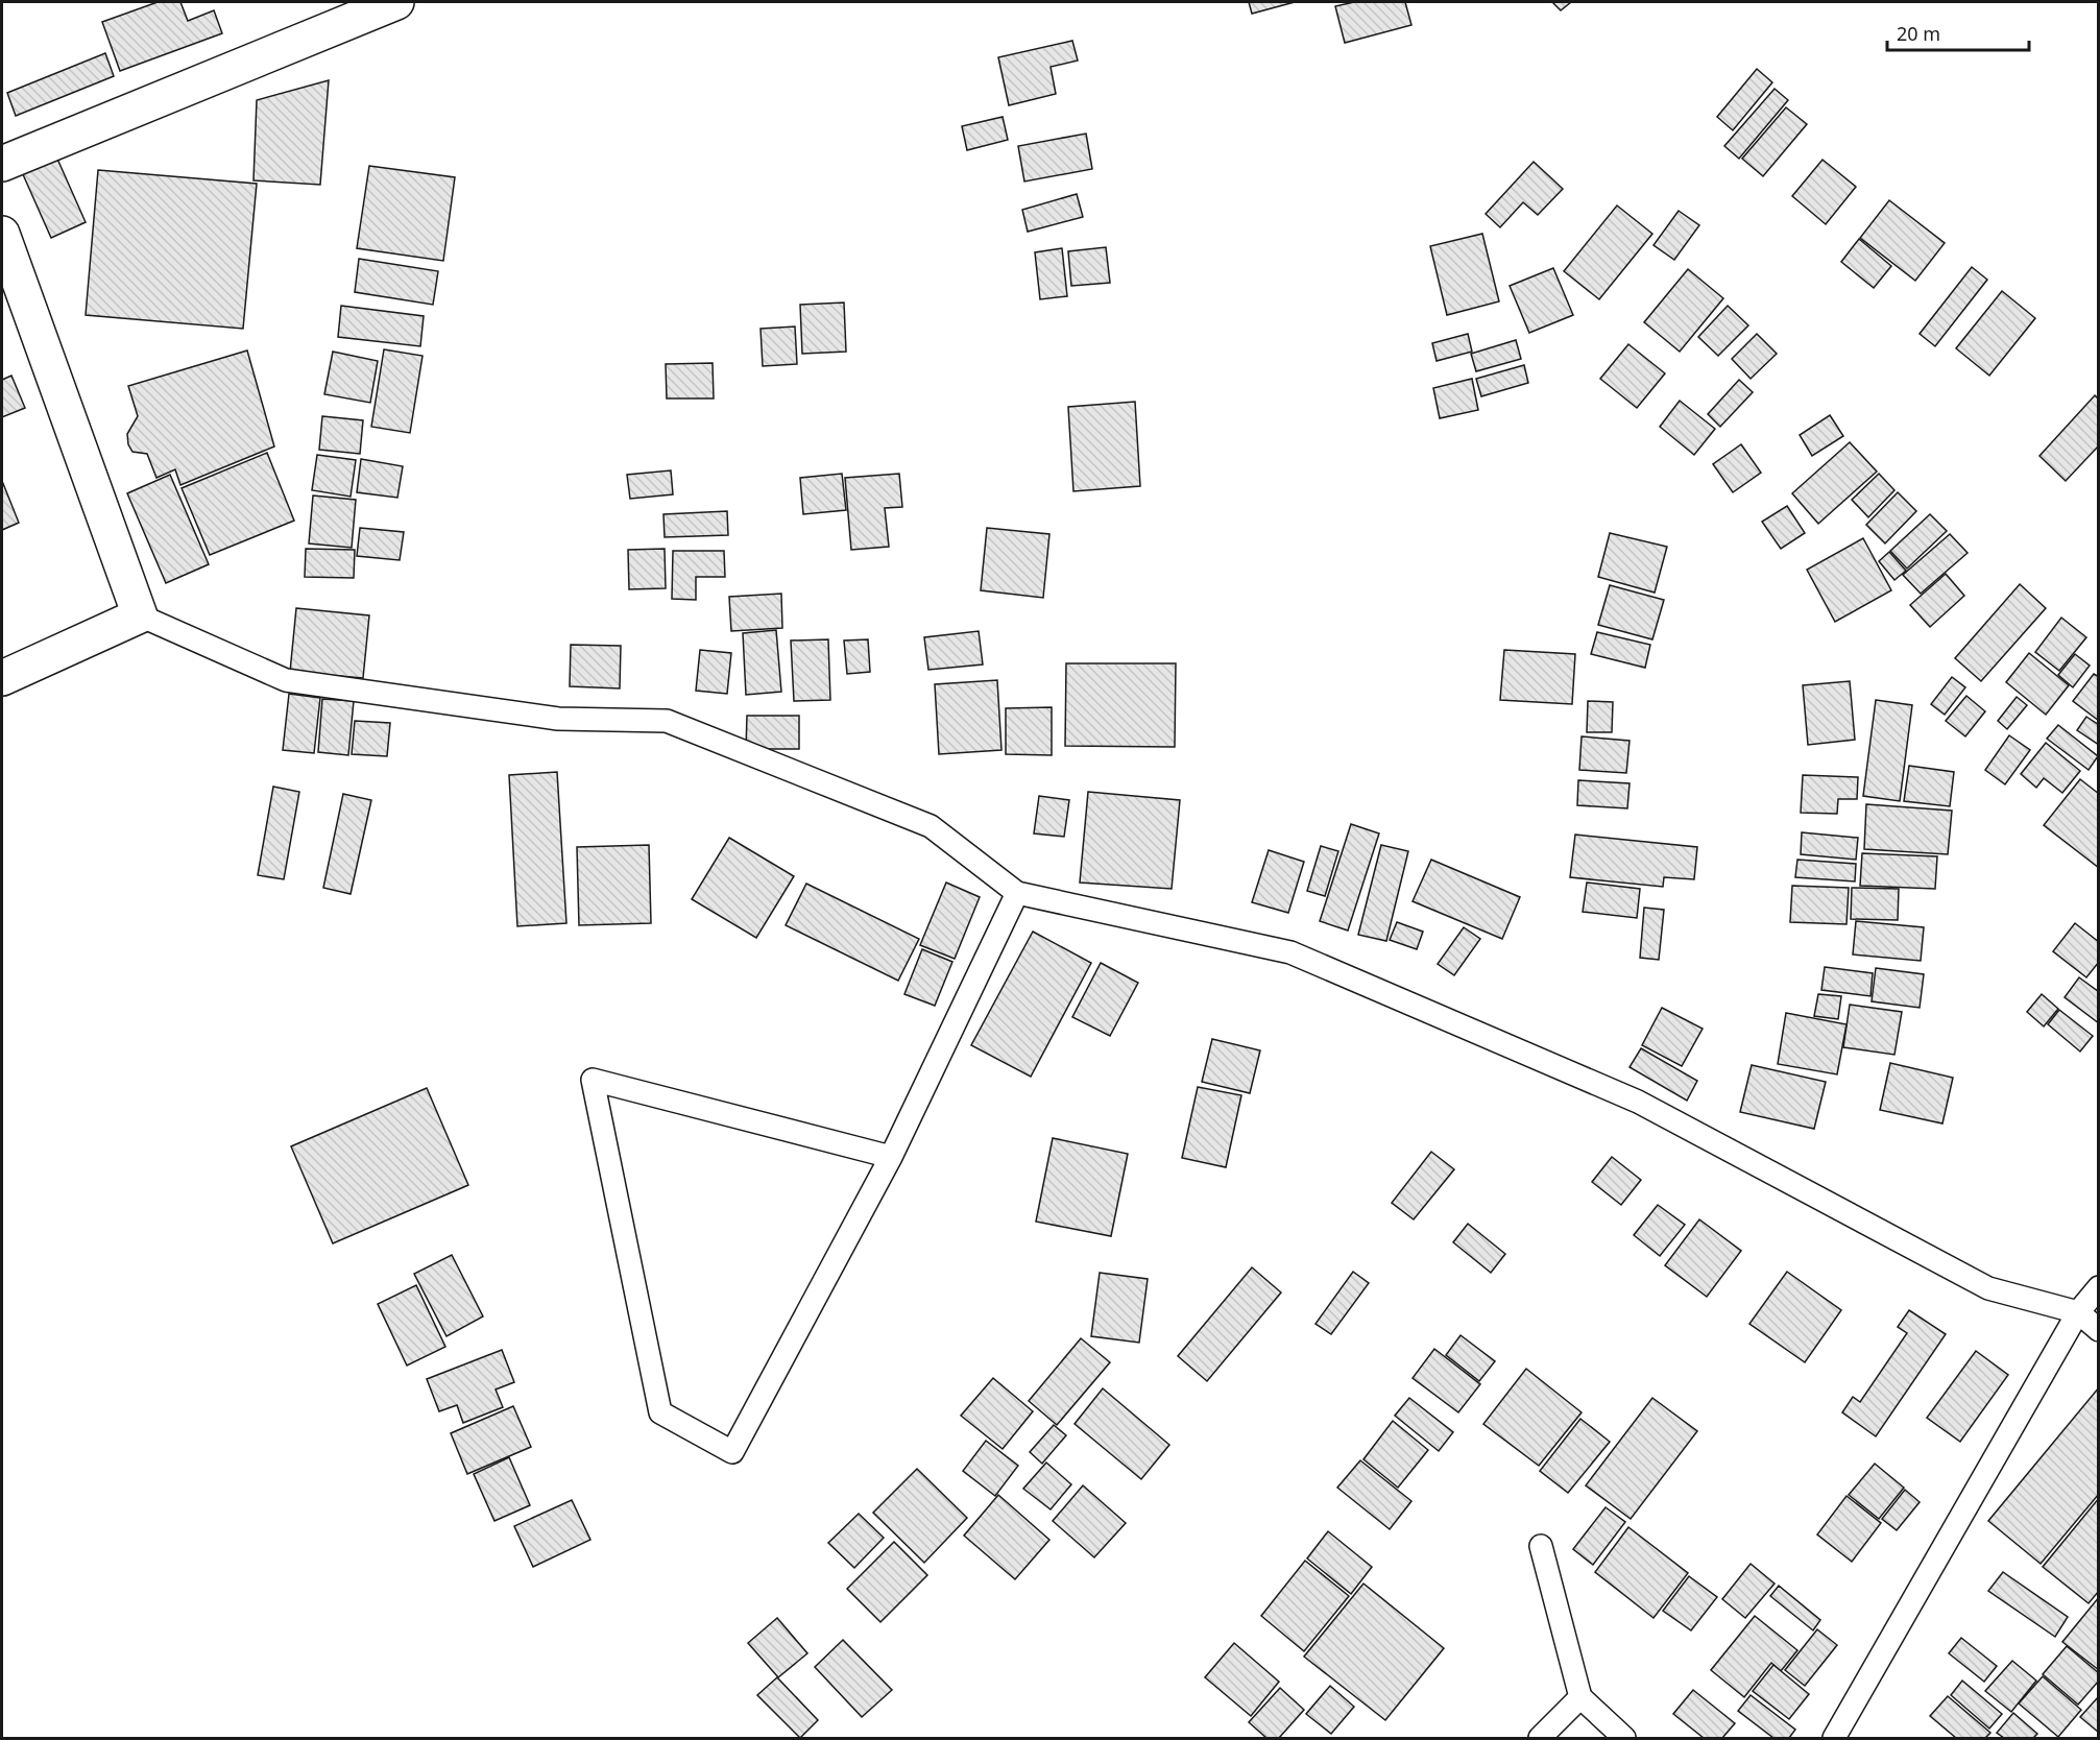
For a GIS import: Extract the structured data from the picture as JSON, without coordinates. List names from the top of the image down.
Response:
{
  "scale_bar": "20 m"
}
